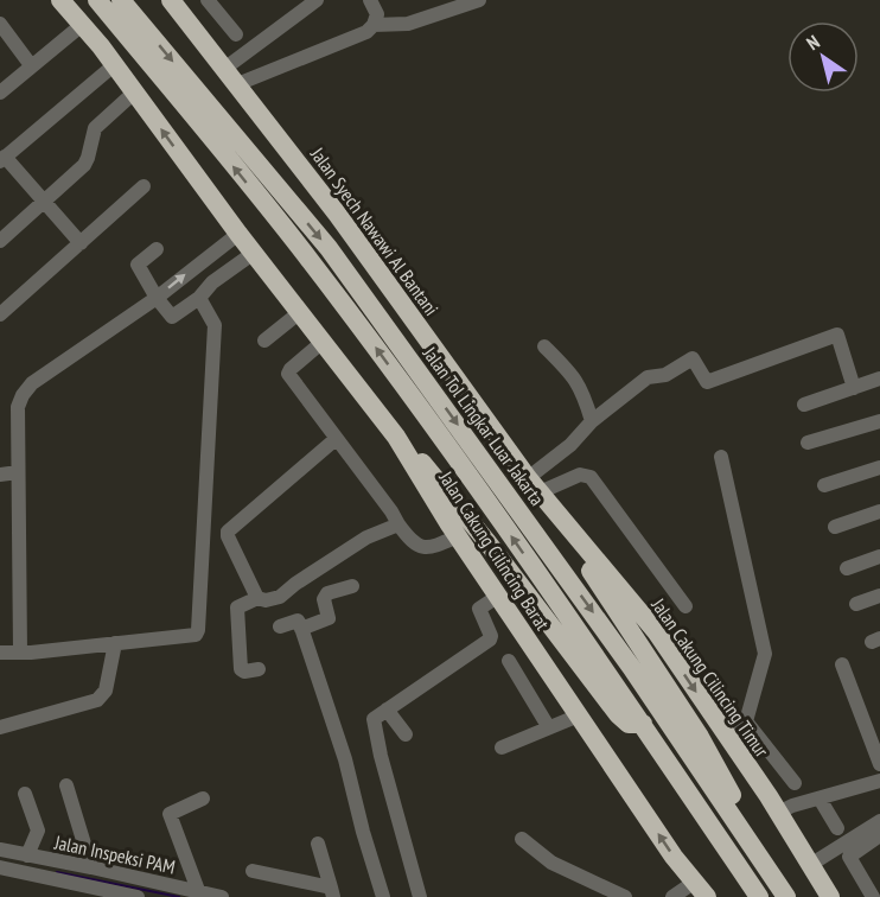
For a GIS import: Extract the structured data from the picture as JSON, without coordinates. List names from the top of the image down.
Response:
{
  "streets": {
    "highway": [
      "Jalan Syech Nawawi Al Bantani",
      "Jalan Tol Lingkar Luar Jakarta",
      "Jalan Cakung Cilincing Barat",
      "Jalan Cakung Cilincing Timur"
    ],
    "street": ["Jalan Inspeksi PAM"]
  },
  "crossings": [
    ["Jalan Syech Nawawi Al Bantani", "Jalan Cakung Cilincing Timur"]
  ],
  "north": "top left"
}
